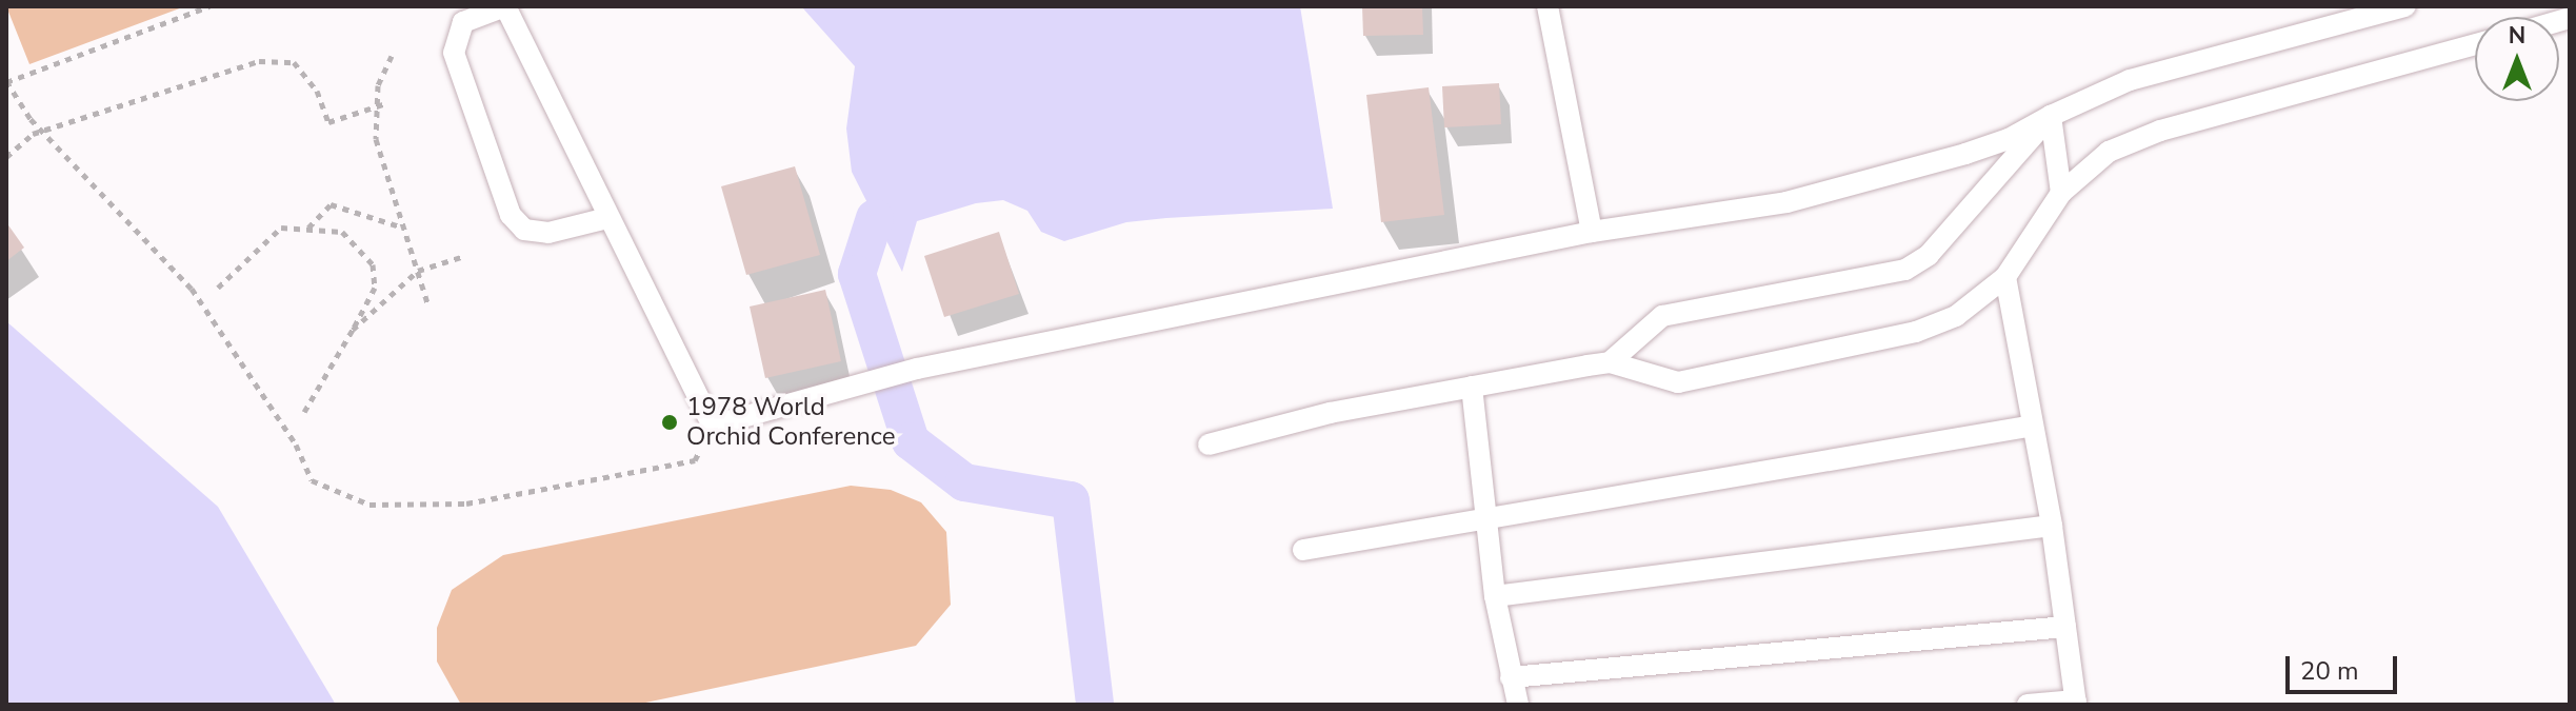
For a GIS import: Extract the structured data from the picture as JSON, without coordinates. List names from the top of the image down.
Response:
{
  "places": ["1978 World Orchid Conference"],
  "scale_bar": "20 m",
  "north": "top"
}
